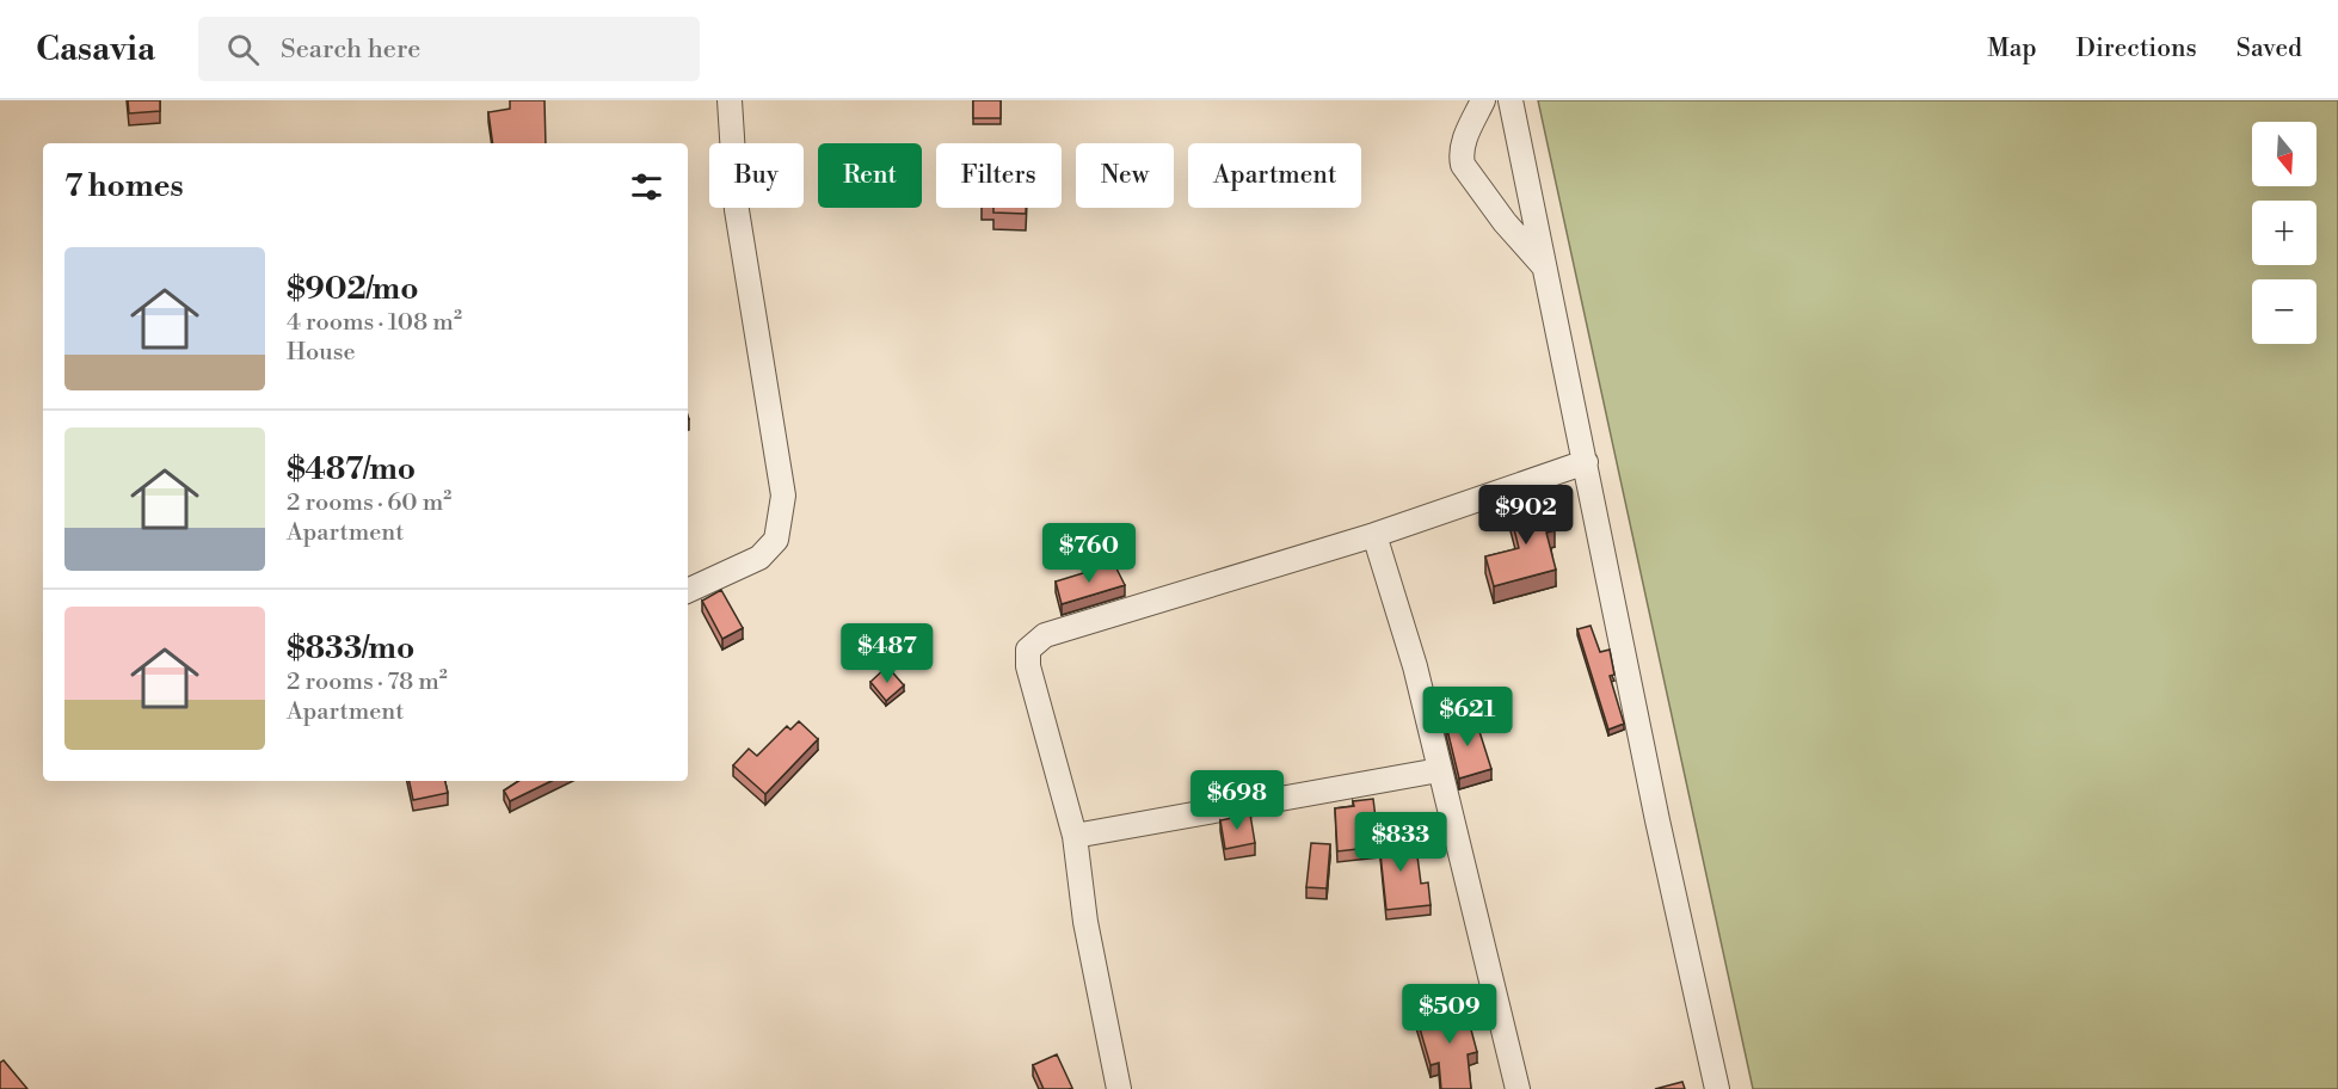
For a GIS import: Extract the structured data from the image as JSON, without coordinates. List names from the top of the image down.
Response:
{
  "north": "bottom",
  "page": {
    "header": "Casavia",
    "search": "Search here",
    "nav": ["Map", "Directions", "Saved"],
    "map_buttons": ["+", "−"],
    "chip": [
      "Buy",
      "Rent",
      "Filters",
      "New",
      "Apartment"
    ],
    "heading": "7 homes",
    "list": [
      {
        "name": "$902/mo",
        "note": "4 rooms · 108 m² · House"
      },
      {
        "name": "$487/mo",
        "note": "2 rooms · 60 m² · Apartment"
      },
      {
        "name": "$833/mo",
        "note": "2 rooms · 78 m² · Apartment"
      }
    ],
    "price": [
      "$902",
      "$760",
      "$487",
      "$621",
      "$698",
      "$833",
      "$509"
    ]
  }
}
